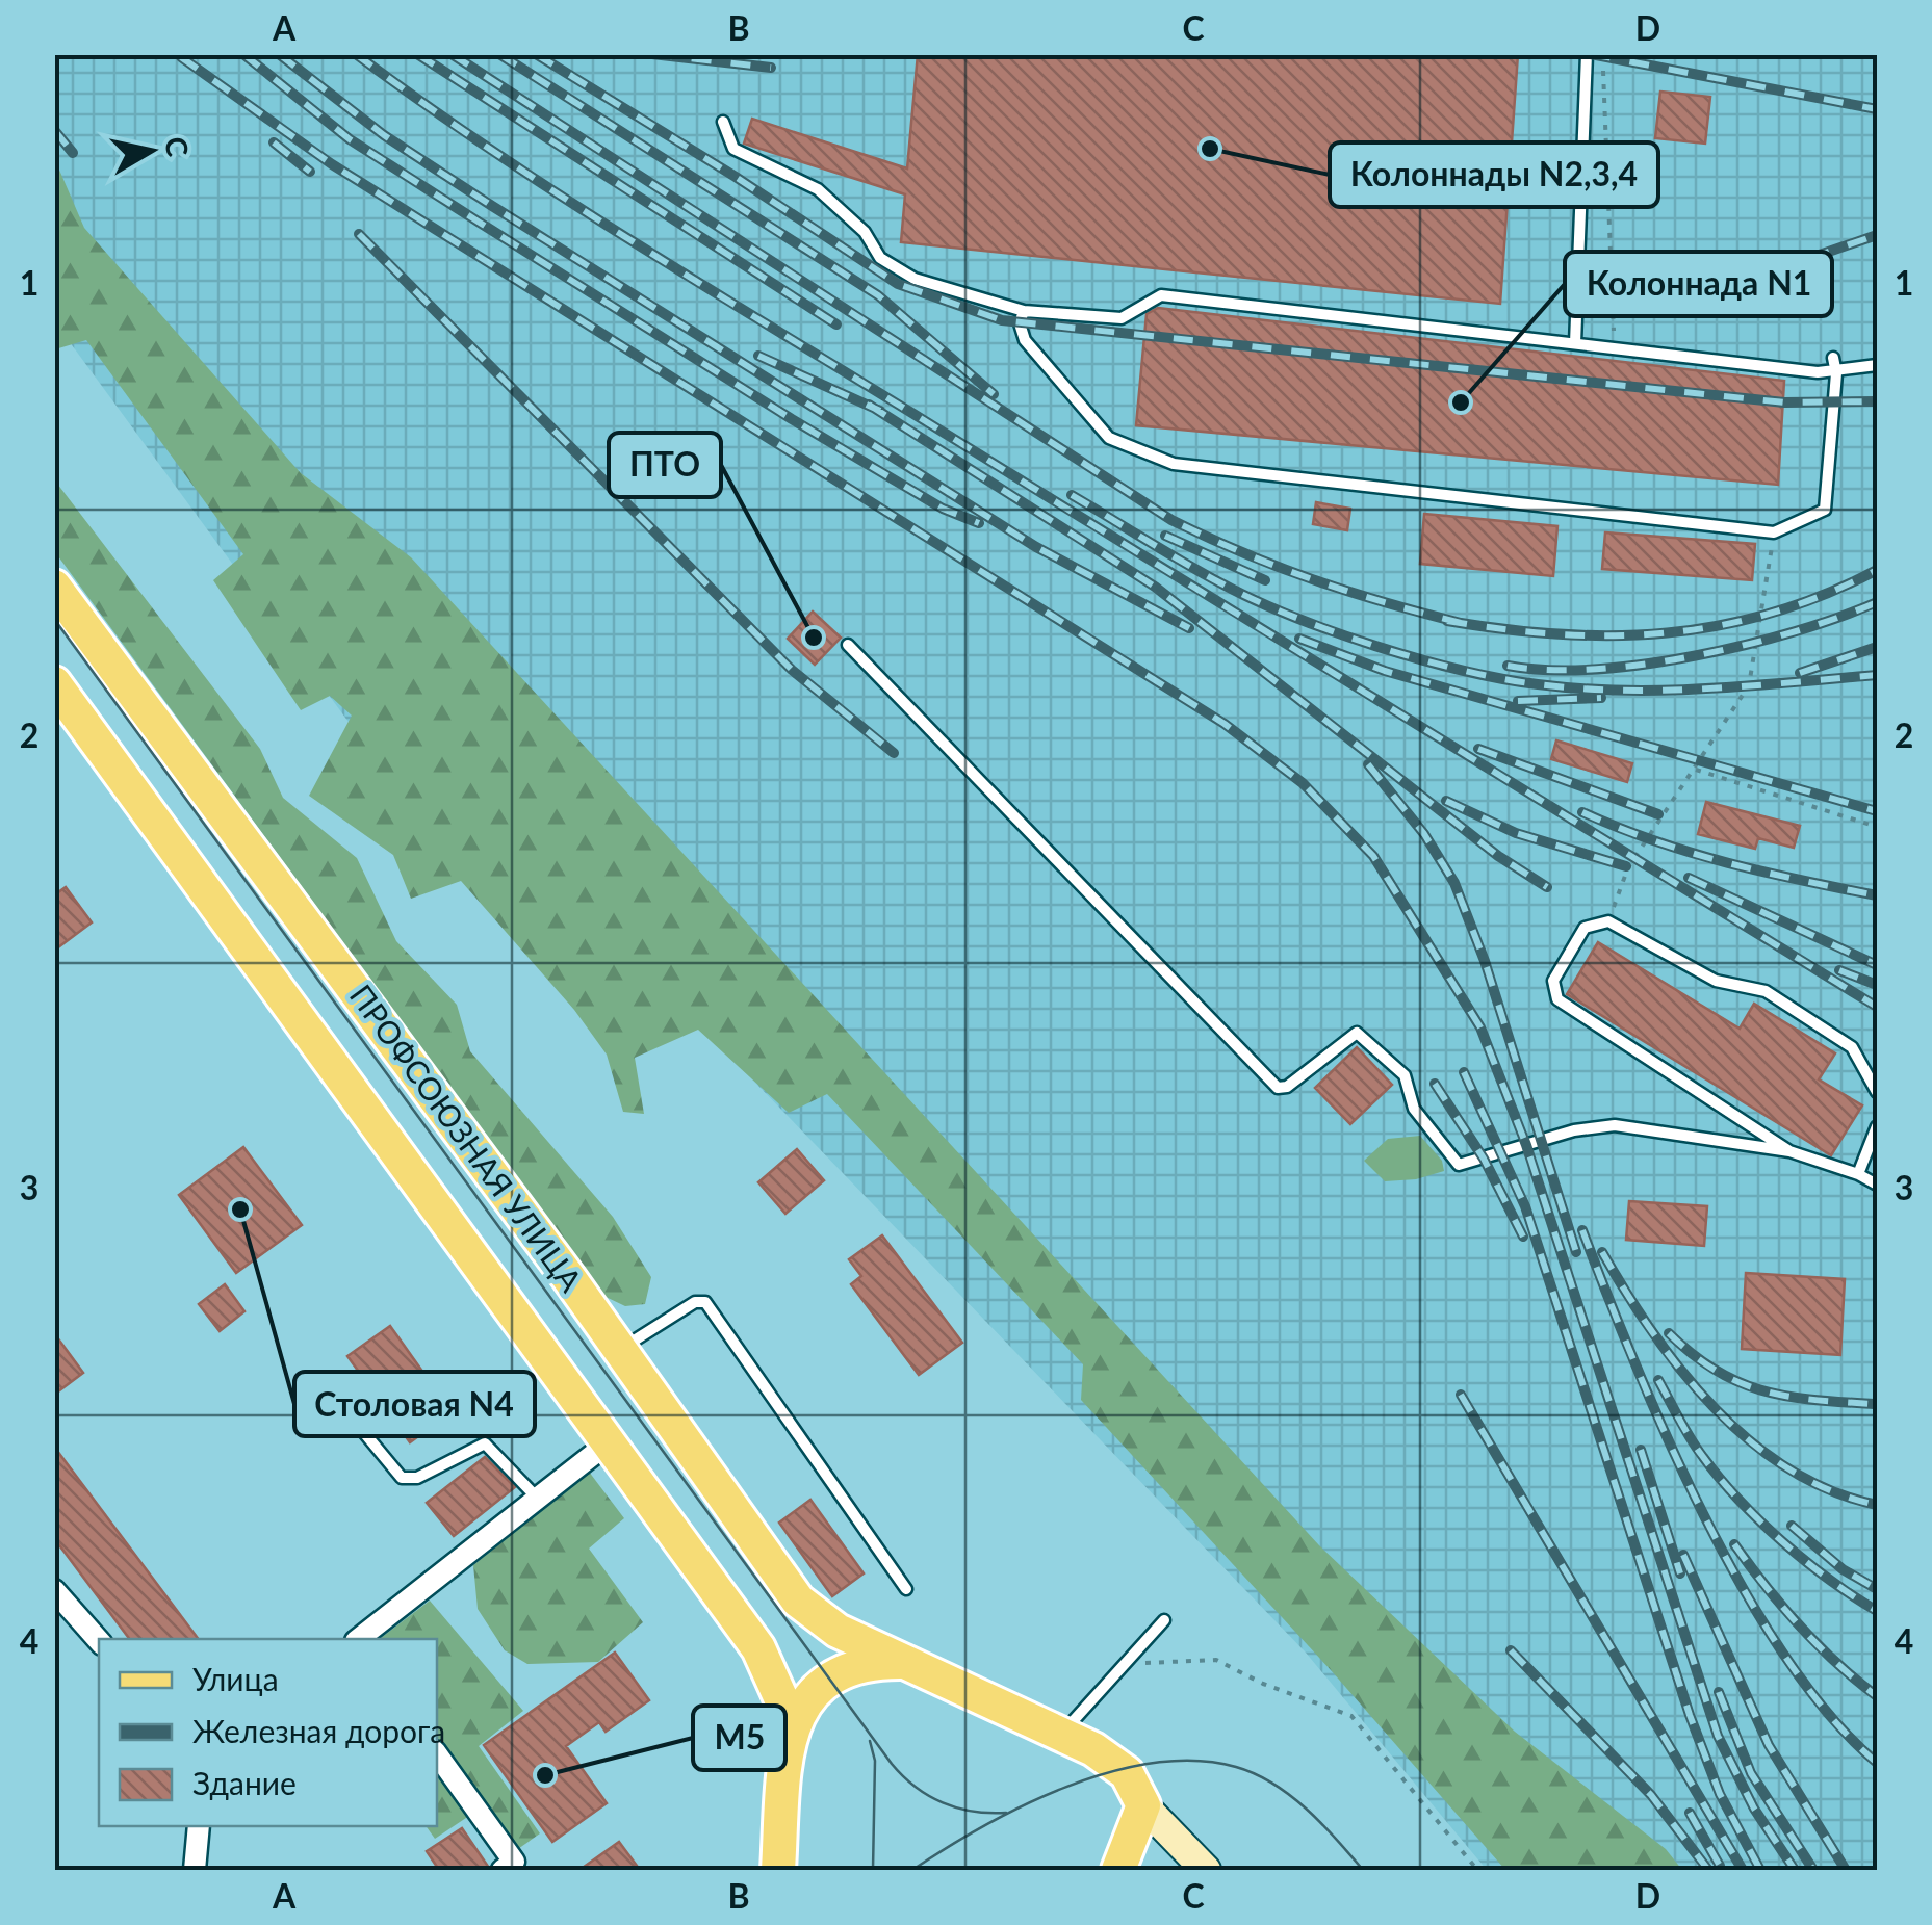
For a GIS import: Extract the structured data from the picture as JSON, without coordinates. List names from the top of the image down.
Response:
{
  "streets": {
    "main road": ["ПРОФСОЮЗНАЯ УЛИЦА"]
  },
  "places": [
    "Колоннады N2,3,4",
    "Колоннада N1",
    "ПТО",
    "Столовая N4",
    "М5"
  ],
  "legend": ["Улица", "Железная дорога", "Здание"],
  "north": "right",
  "grid": {
    "columns": [
      "A",
      "B",
      "C",
      "D"
    ],
    "rows": [
      "1",
      "2",
      "3",
      "4"
    ]
  }
}
